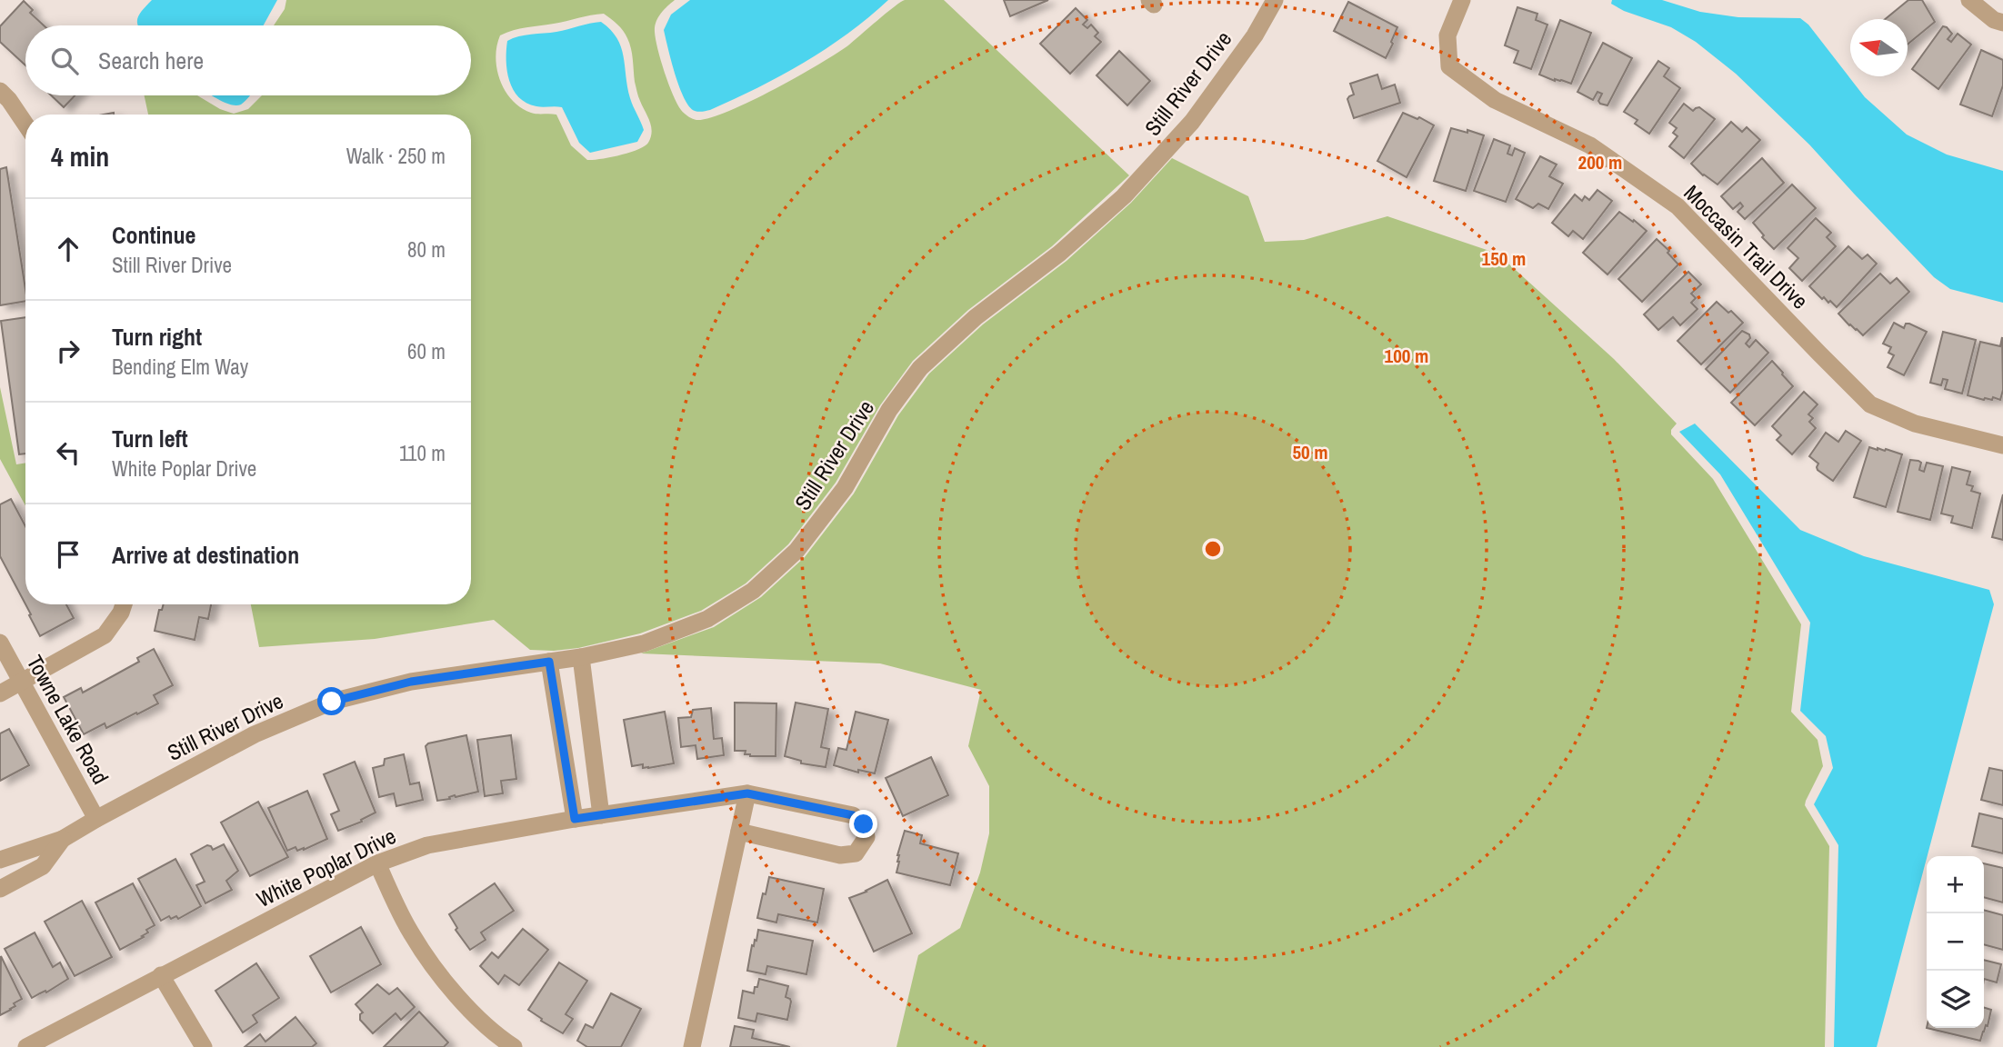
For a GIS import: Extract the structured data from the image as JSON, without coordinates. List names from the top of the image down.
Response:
{
  "streets": {
    "street": [
      "Still River Drive",
      "Moccasin Trail Drive",
      "Towne Lake Road",
      "White Poplar Drive"
    ]
  },
  "crossings": [
    ["Still River Drive", "Towne Lake Road"]
  ],
  "north": "left",
  "page": {
    "search": "Search here",
    "heading": ["4 min", "Walk · 250 m"],
    "list": [
      ["Continue", "Still River Drive", "80 m"],
      ["Turn right", "Bending Elm Way", "60 m"],
      ["Turn left", "White Poplar Drive", "110 m"],
      "Arrive at destination"
    ],
    "map_buttons": ["+", "−"]
  },
  "rings": [
    "200 m",
    "150 m",
    "100 m",
    "50 m"
  ]
}
